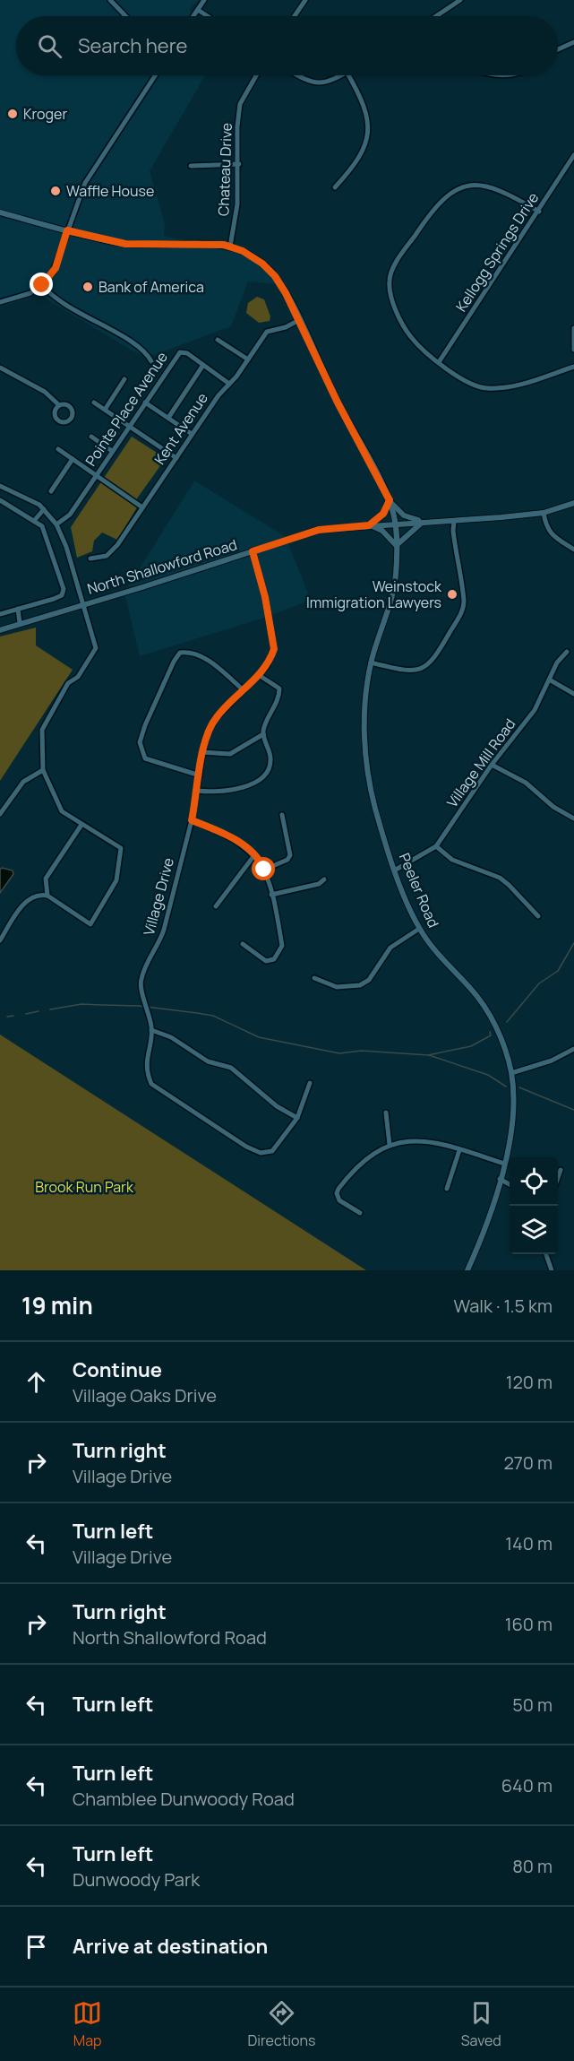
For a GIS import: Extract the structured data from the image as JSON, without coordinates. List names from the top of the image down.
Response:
{
  "streets": {
    "street": [
      "Chateau Drive",
      "Kellogg Springs Drive",
      "Pointe Place Avenue",
      "Kent Avenue",
      "North Shallowford Road",
      "Village Mill Road",
      "Peeler Road",
      "Village Drive"
    ]
  },
  "crossings": [
    ["Pointe Place Avenue", "Kent Avenue"],
    ["North Shallowford Road", "Peeler Road"],
    ["North Shallowford Road", "Village Drive"],
    ["Village Mill Road", "Peeler Road"]
  ],
  "parks": ["Brook Run Park"],
  "places": [
    "Kroger",
    "Waffle House",
    "Bank of America",
    "Weinstock Immigration Lawyers"
  ],
  "page": {
    "search": "Search here",
    "heading": ["19 min", "Walk · 1.5 km"],
    "list": [
      ["Continue", "Village Oaks Drive", "120 m"],
      ["Turn right", "Village Drive", "270 m"],
      ["Turn left", "Village Drive", "140 m"],
      ["Turn right", "North Shallowford Road", "160 m"],
      ["Turn left", "50 m"],
      ["Turn left", "Chamblee Dunwoody Road", "640 m"],
      ["Turn left", "Dunwoody Park", "80 m"],
      "Arrive at destination"
    ],
    "nav": ["Map", "Directions", "Saved"]
  }
}
